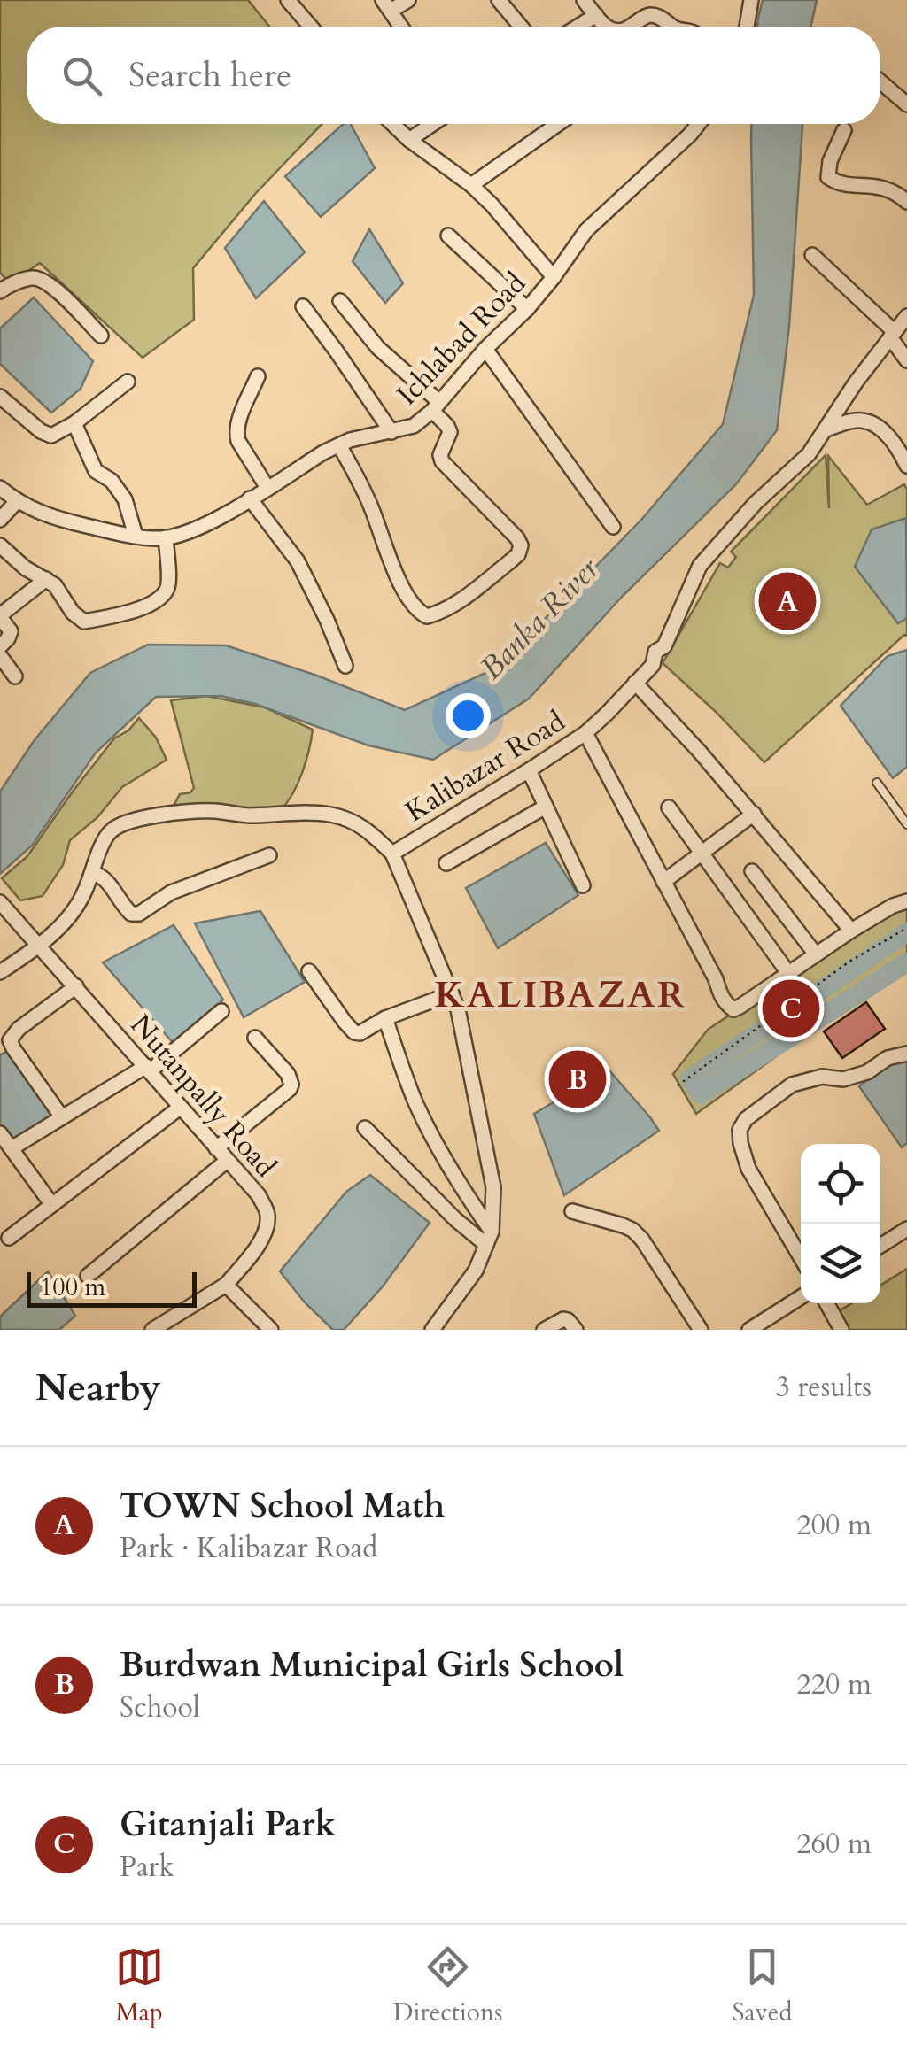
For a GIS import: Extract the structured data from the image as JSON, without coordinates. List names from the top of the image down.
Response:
{
  "streets": {
    "street": ["Ichlabad Road", "Kalibazar Road", "Nutanpally Road"]
  },
  "districts": ["KALIBAZAR"],
  "water": ["Banka River"],
  "scale_bar": "100 m",
  "page": {
    "search": "Search here",
    "pins": ["A", "C", "B"],
    "scale": "100 m",
    "heading": ["Nearby", "3 results"],
    "list": [
      {
        "mark": "A",
        "name": "TOWN School Math",
        "note": "Park · Kalibazar Road",
        "value": "200 m"
      },
      {
        "mark": "B",
        "name": "Burdwan Municipal Girls School",
        "note": "School",
        "value": "220 m"
      },
      {
        "mark": "C",
        "name": "Gitanjali Park",
        "note": "Park",
        "value": "260 m"
      }
    ],
    "nav": ["Map", "Directions", "Saved"]
  }
}
